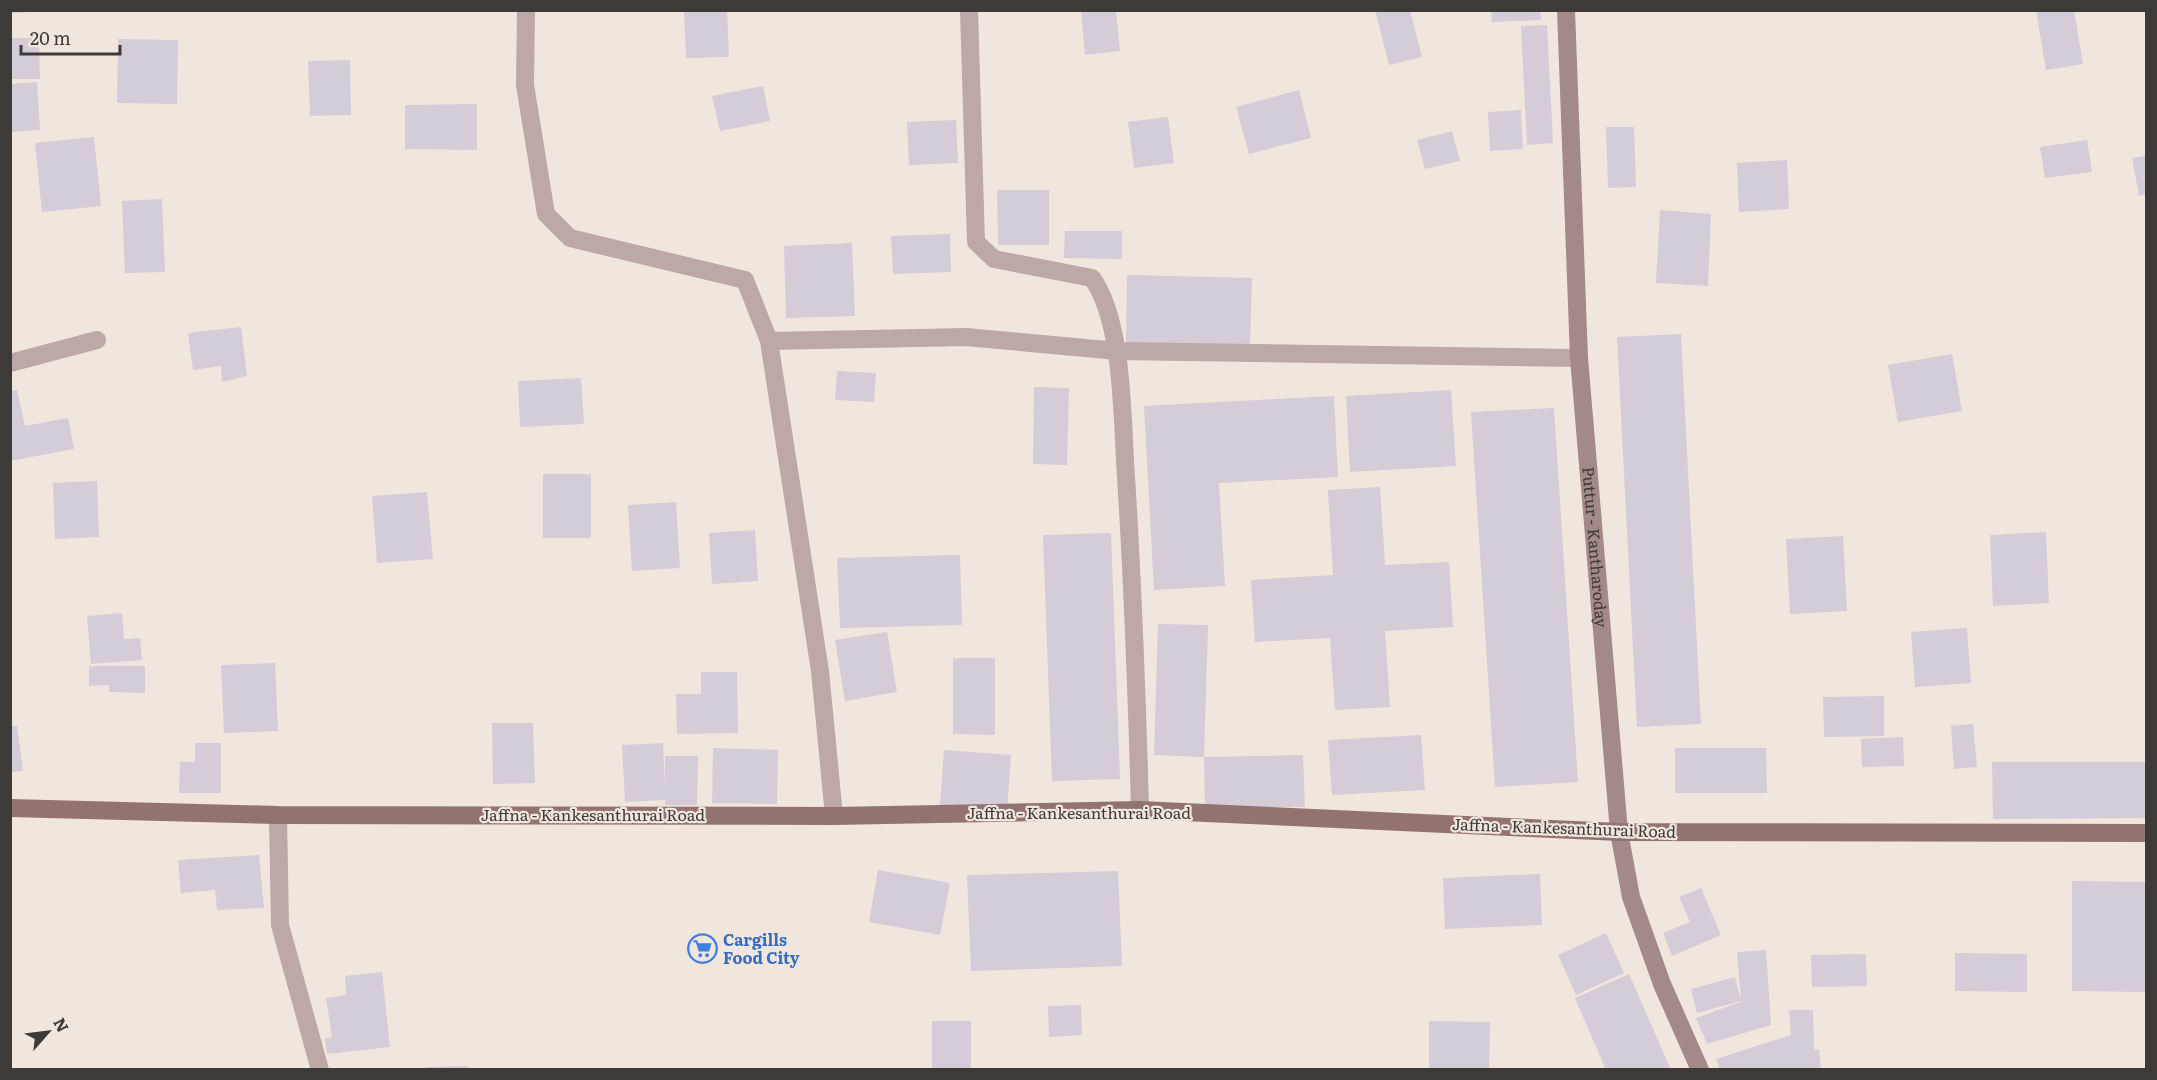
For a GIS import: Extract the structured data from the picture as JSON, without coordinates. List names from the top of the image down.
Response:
{
  "streets": {
    "main road": ["Puttur - Kantharoday", "Jaffna - Kankesanthurai Road"]
  },
  "crossings": [
    ["Puttur - Kantharoday", "Jaffna - Kankesanthurai Road"]
  ],
  "places": {
    "supermarket": ["Cargills Food City"]
  },
  "scale_bar": "20 m",
  "north": "top right"
}
